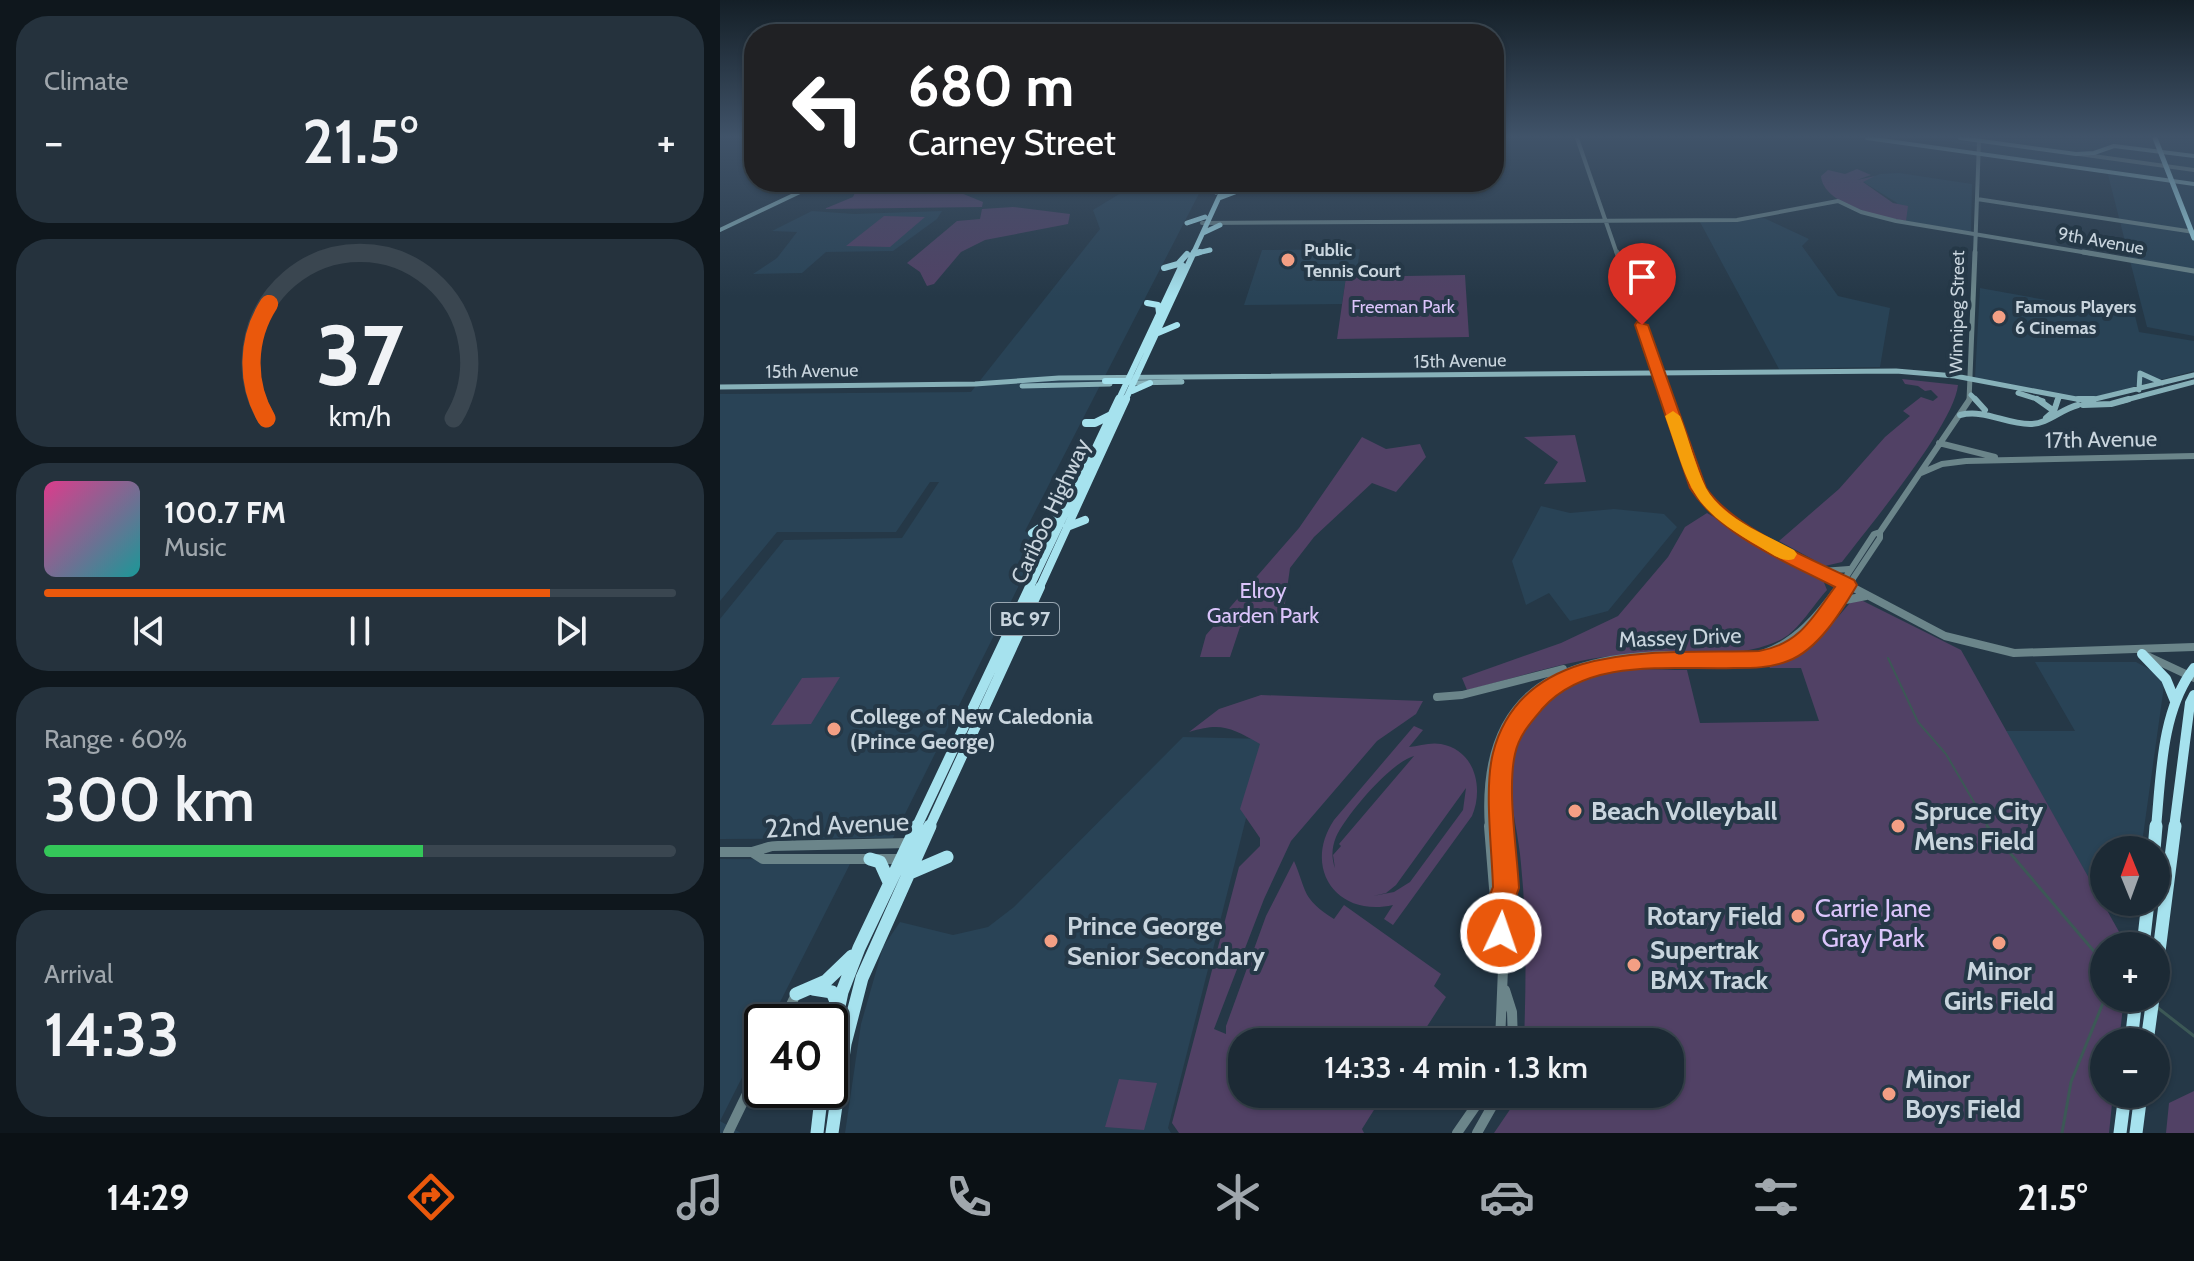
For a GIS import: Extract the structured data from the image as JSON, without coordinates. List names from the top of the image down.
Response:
{
  "streets": {
    "highway": ["Cariboo Highway", "BC 97"],
    "main road": ["15th Avenue"],
    "street": [
      "9th Avenue",
      "Winnipeg Street",
      "17th Avenue",
      "Massey Drive",
      "22nd Avenue"
    ]
  },
  "crossings": [
    ["9th Avenue", "Winnipeg Street"],
    ["Winnipeg Street", "17th Avenue"],
    ["Winnipeg Street", "Massey Drive"],
    ["15th Avenue", "Cariboo Highway"],
    ["Cariboo Highway", "22nd Avenue"]
  ],
  "parks": ["Freeman Park", "Elroy Garden Park", "Carrie Jane Gray Park"],
  "places": [
    "Public Tennis Court",
    "Famous Players 6 Cinemas",
    "College of New Caledonia (Prince George)",
    "Beach Volleyball",
    "Spruce City Mens Field",
    "Rotary Field",
    "Prince George Senior Secondary",
    "Minor Girls Field",
    "Supertrak BMX Track",
    "Minor Boys Field"
  ],
  "north": "top",
  "page": {
    "tile": [
      "Climate",
      ["Range · 60%", "300 km"],
      ["Arrival", "14:33"]
    ],
    "turn": ["680 m", "Carney Street"],
    "heat": ["−", "21.5°", "+"],
    "song": ["100.7 FM", "Music"],
    "map_buttons": ["+", "−"],
    "limit": "40",
    "trip": "14:33 · 4 min · 1.3 km",
    "tabs": ["14:29", "21.5°"],
    "gauge": ["37", "km/h"]
  }
}
